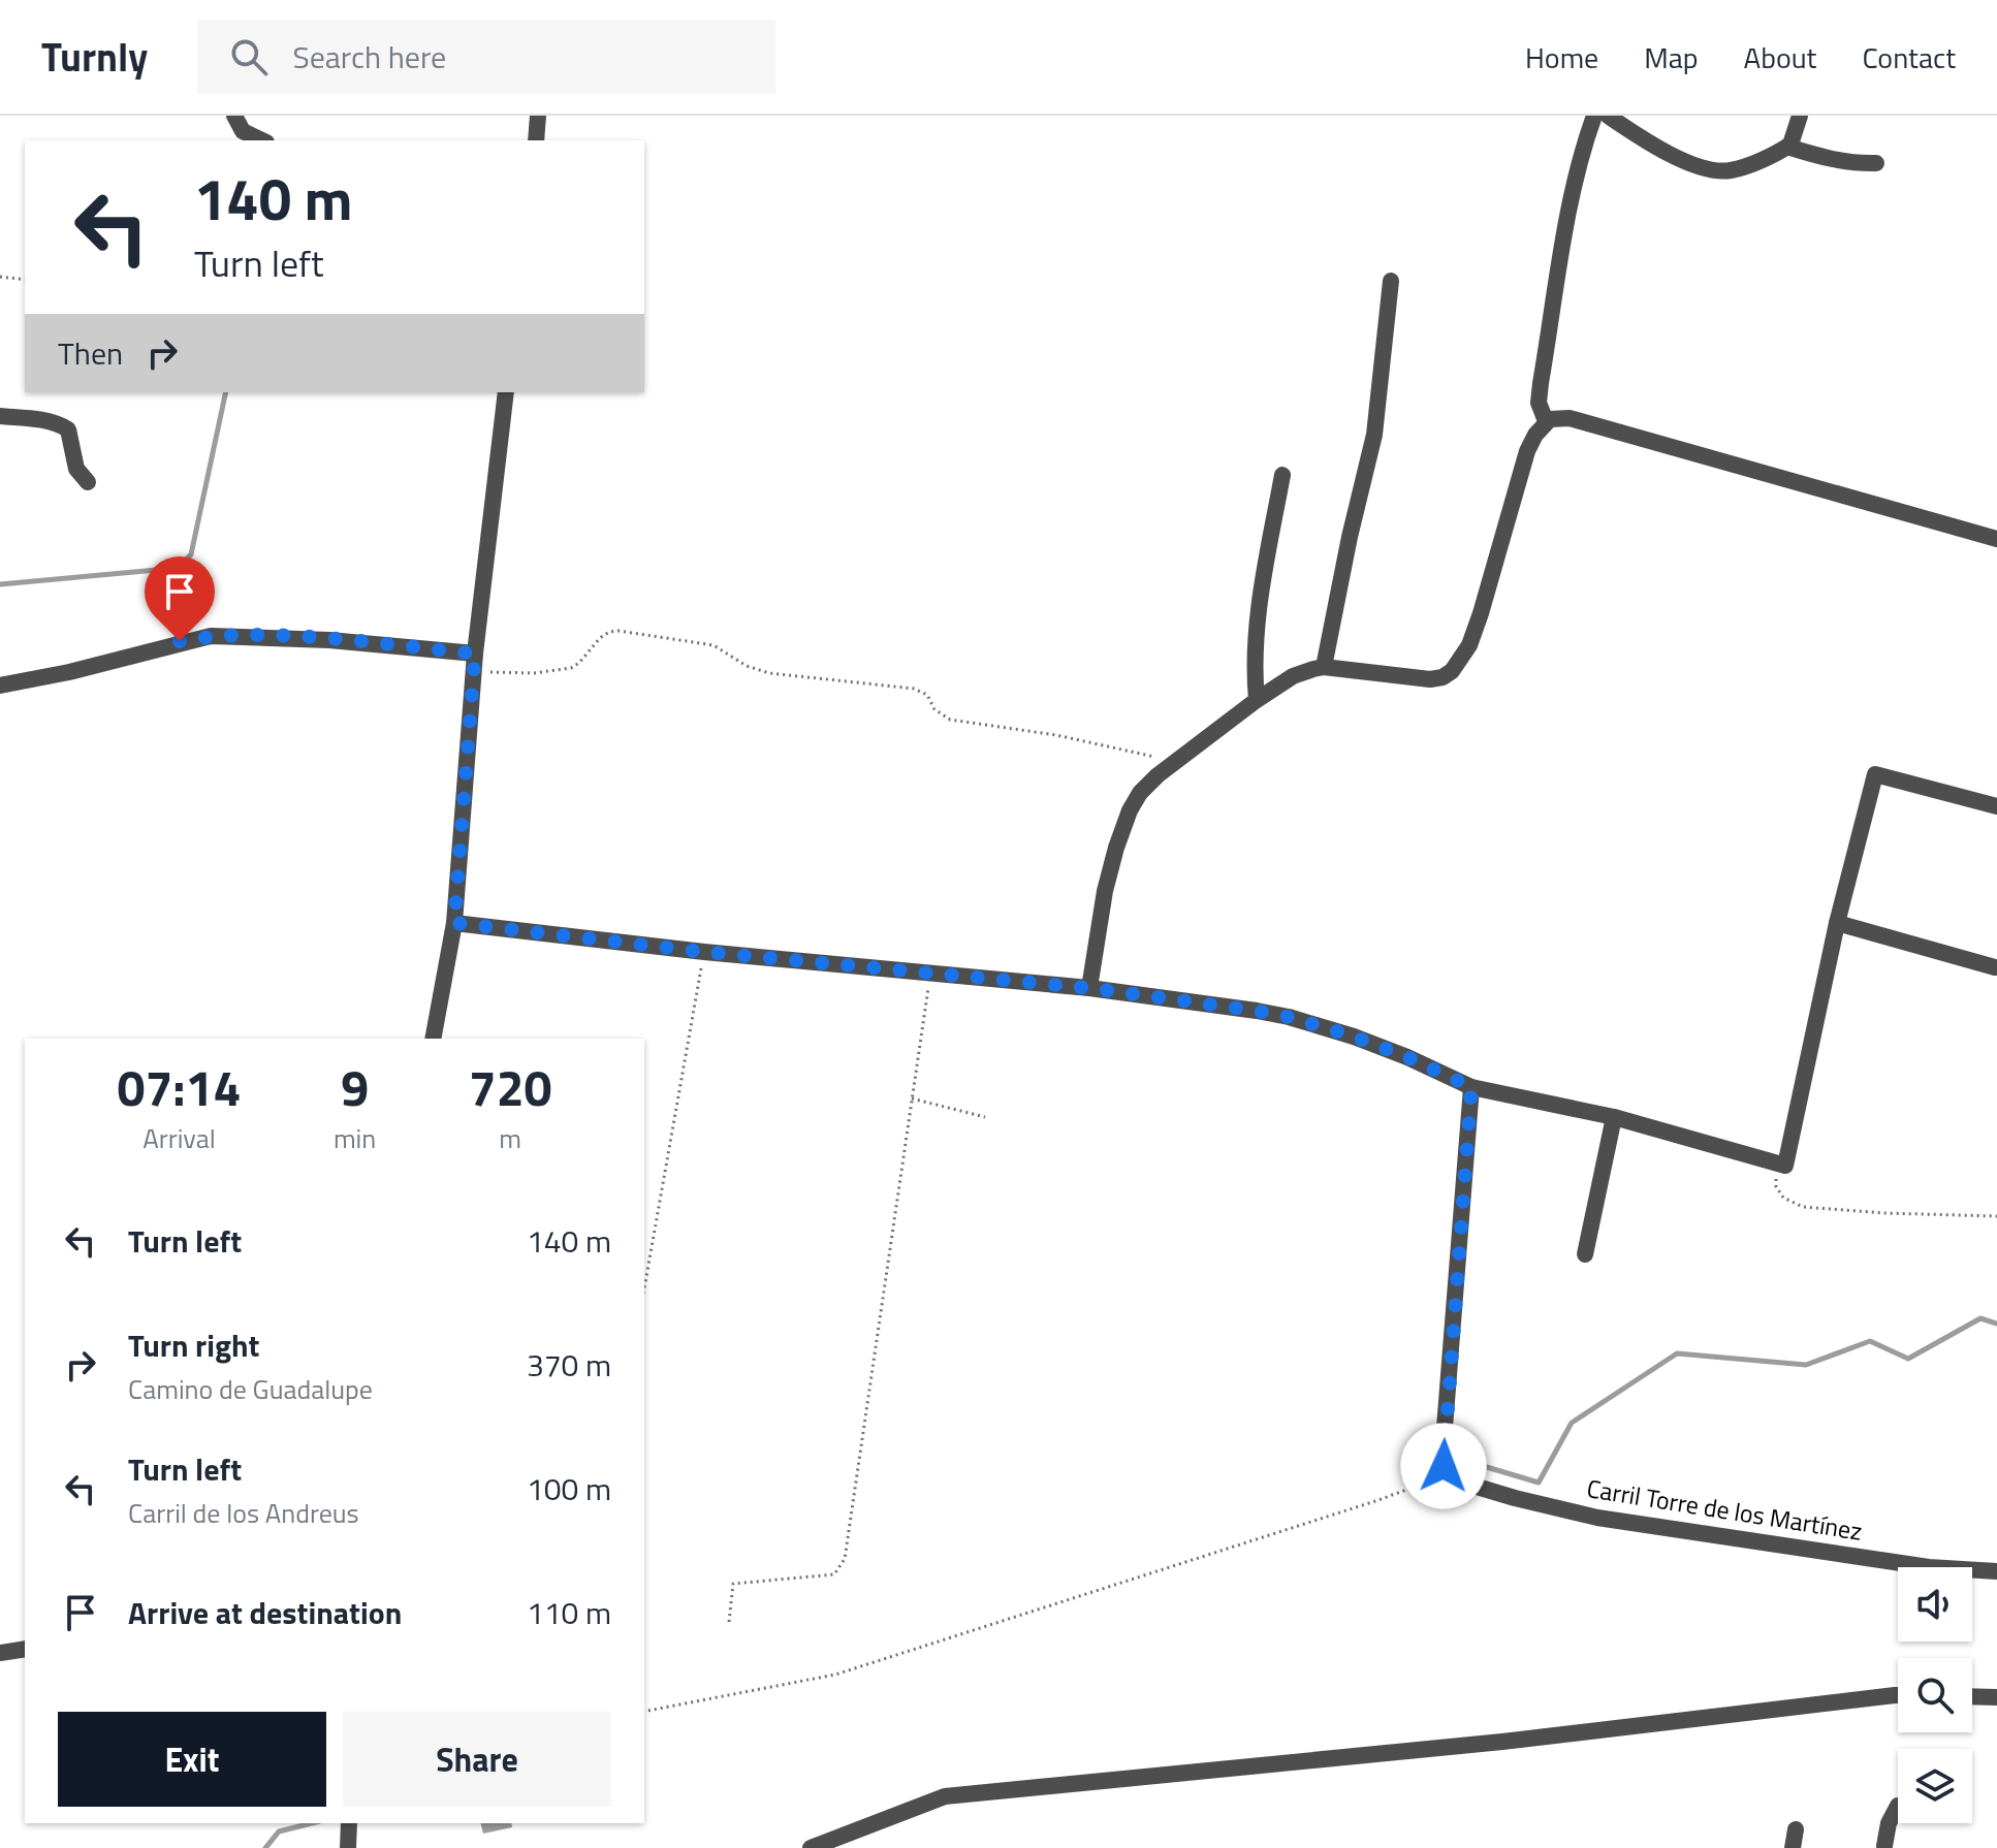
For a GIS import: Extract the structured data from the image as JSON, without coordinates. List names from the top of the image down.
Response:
{
  "streets": {
    "street": ["Carril Torre de los Martínez"]
  },
  "page": {
    "header": "Turnly",
    "search": "Search here",
    "nav": [
      "Home",
      "Map",
      "About",
      "Contact"
    ],
    "turn": ["140 m", "Turn left"],
    "then": "Then",
    "eta": [
      "07:14",
      "Arrival",
      "9",
      "min",
      "720",
      "m"
    ],
    "list": [
      {
        "name": "Turn left",
        "value": "140 m"
      },
      {
        "name": "Turn right",
        "note": "Camino de Guadalupe",
        "value": "370 m"
      },
      {
        "name": "Turn left",
        "note": "Carril de los Andreus",
        "value": "100 m"
      },
      {
        "name": "Arrive at destination",
        "value": "110 m"
      }
    ],
    "buttons": ["Exit", "Share"]
  }
}
